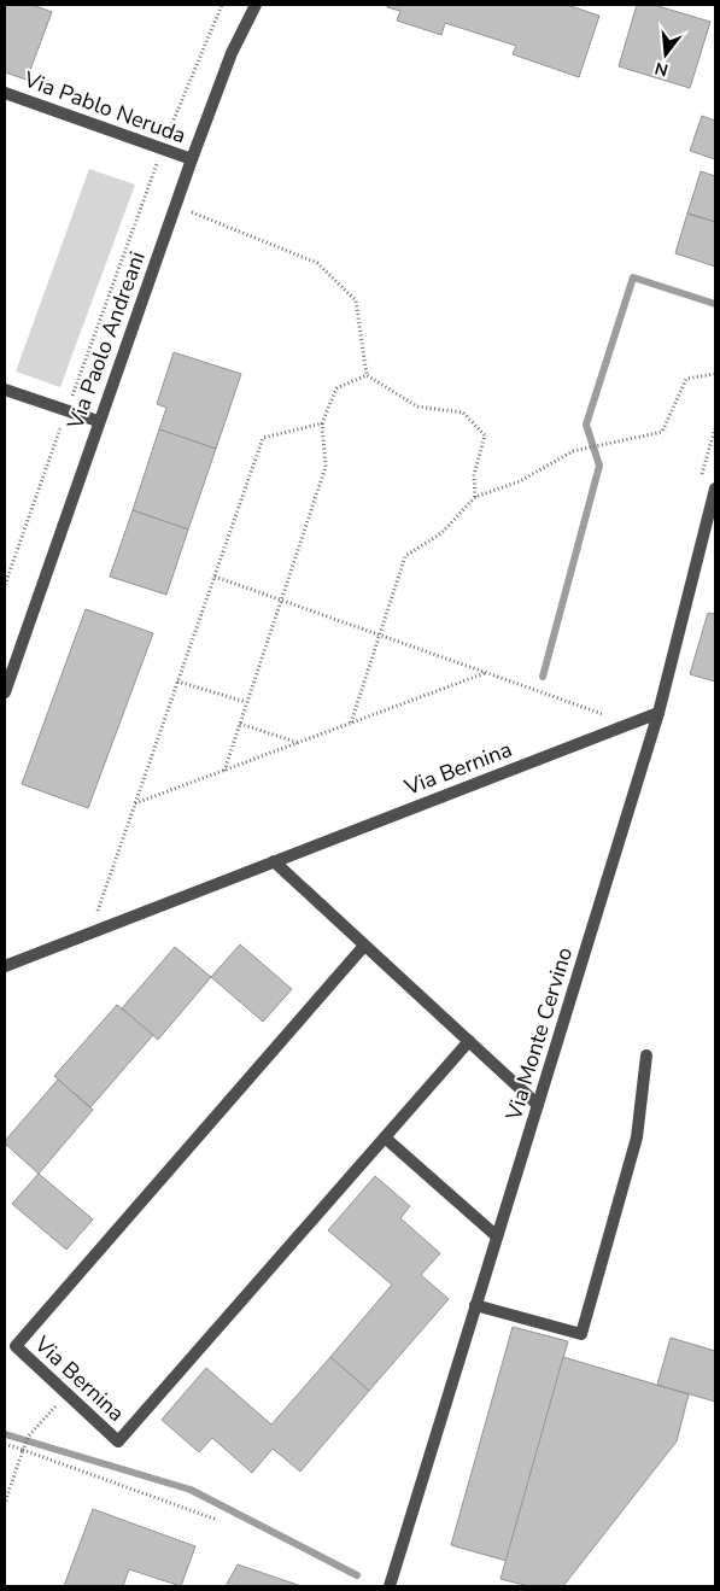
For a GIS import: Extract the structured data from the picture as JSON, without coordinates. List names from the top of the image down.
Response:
{
  "streets": {
    "street": [
      "Via Pablo Neruda",
      "Via Paolo Andreani",
      "Via Bernina",
      "Via Monte Cervino"
    ]
  },
  "crossings": [
    ["Via Pablo Neruda", "Via Paolo Andreani"],
    ["Via Bernina", "Via Monte Cervino"]
  ],
  "north": "bottom"
}
